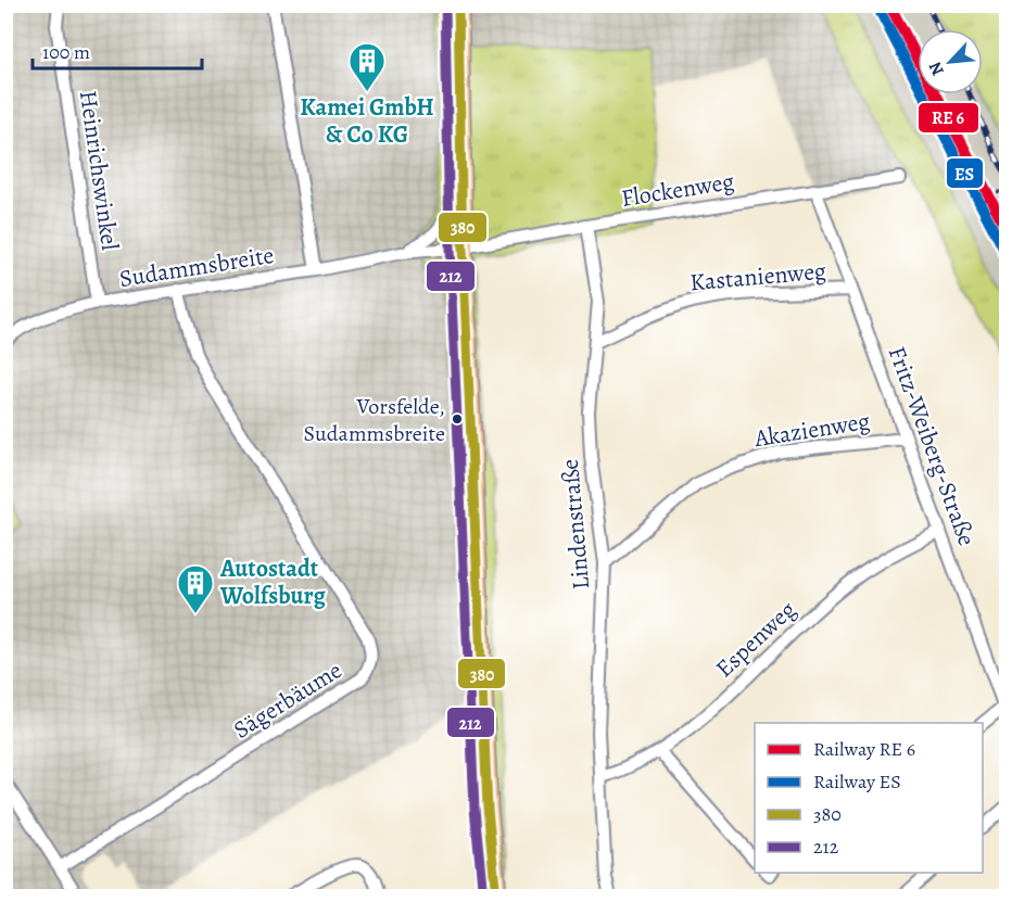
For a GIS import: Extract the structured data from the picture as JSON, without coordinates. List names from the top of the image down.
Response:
{
  "streets": {
    "street": [
      "Heinrichswinkel",
      "Flockenweg",
      "Sudammsbreite",
      "Kastanienweg",
      "Akazienweg",
      "Fritz-Weiberg-Straße",
      "Lindenstraße",
      "Espenweg",
      "Sägerbäume"
    ]
  },
  "crossings": [
    ["Heinrichswinkel", "Sudammsbreite"],
    ["Flockenweg", "Sudammsbreite"],
    ["Flockenweg", "Fritz-Weiberg-Straße"],
    ["Flockenweg", "Lindenstraße"],
    ["Sudammsbreite", "Sägerbäume"],
    ["Kastanienweg", "Fritz-Weiberg-Straße"],
    ["Kastanienweg", "Lindenstraße"],
    ["Akazienweg", "Fritz-Weiberg-Straße"],
    ["Akazienweg", "Lindenstraße"],
    ["Fritz-Weiberg-Straße", "Espenweg"],
    ["Lindenstraße", "Espenweg"]
  ],
  "places": {
    "building": ["Kamei GmbH & Co KG", "Autostadt Wolfsburg"],
    "other": ["Vorsfelde, Sudammsbreite"]
  },
  "lines": ["rail line ES", "transit line 380", "transit line 212"],
  "legend": [
    "Railway RE 6",
    "Railway ES",
    "380",
    "212"
  ],
  "scale_bar": "100 m",
  "north": "bottom left"
}
